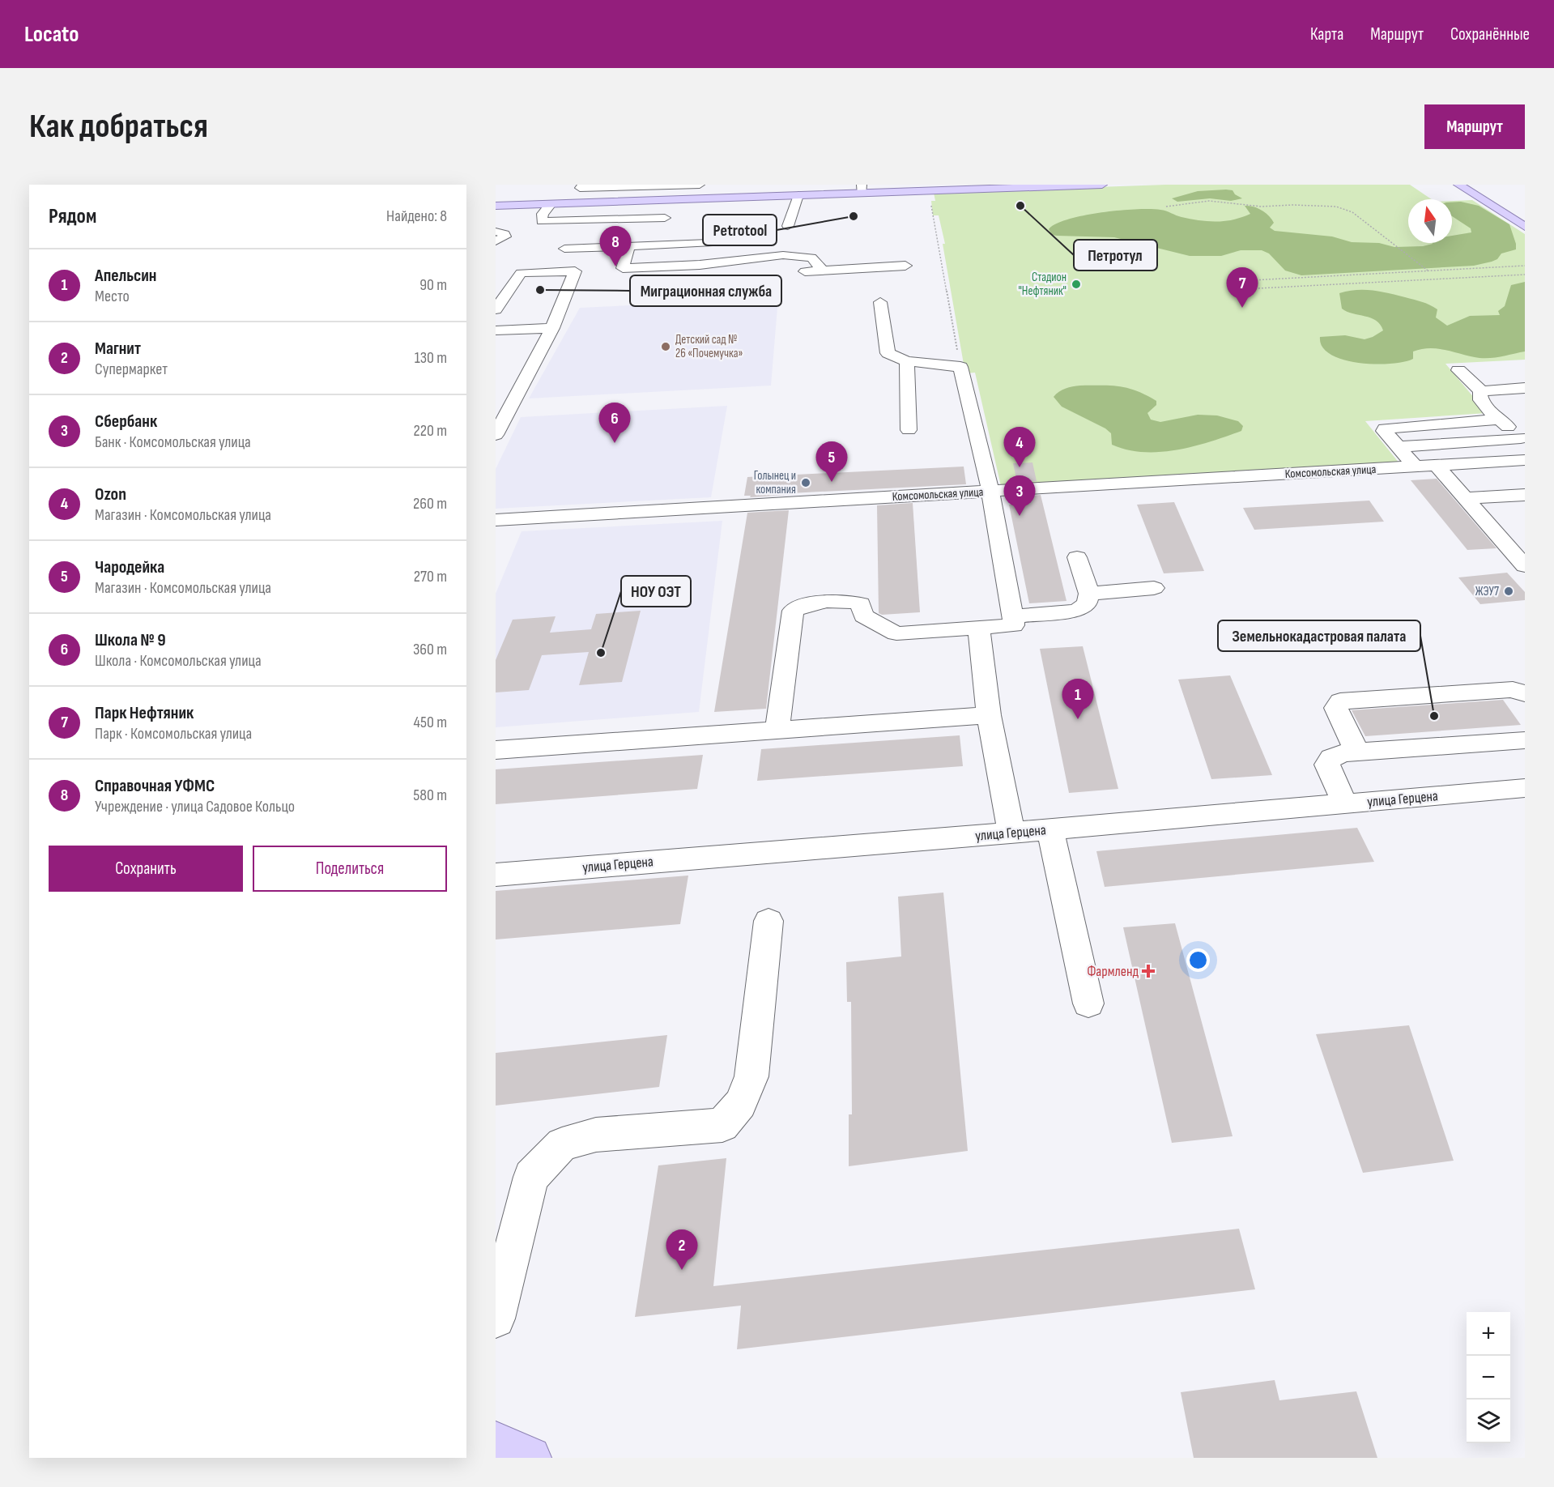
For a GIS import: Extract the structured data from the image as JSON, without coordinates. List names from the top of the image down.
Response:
{
  "streets": {
    "street": ["Комсомольская улица", "улица Герцена"]
  },
  "places": {
    "other": [
      "Петротул",
      "Petrotool",
      "Стадион \"Нефтяник\"",
      "Миграционная служба",
      "Детский сад № 26 «Почемучка»",
      "Голынец и компания",
      "ЖЭУ7",
      "НОУ ОЭТ",
      "Земельнокадастровая палата"
    ],
    "health": ["Фармленд"]
  },
  "north": "top",
  "page": {
    "header": "Locato",
    "nav": ["Карта", "Маршрут", "Сохранённые"],
    "buttons": [
      "Маршрут",
      ["Сохранить", "Поделиться"]
    ],
    "title": "Как добраться",
    "heading": ["Рядом", "Найдено: 8"],
    "pins": [
      "8",
      "7",
      "6",
      "4",
      "5",
      "3",
      "1",
      "2"
    ],
    "list": [
      {
        "mark": "1",
        "name": "Апельсин",
        "note": "Место",
        "value": "90 m"
      },
      {
        "mark": "2",
        "name": "Магнит",
        "note": "Супермаркет",
        "value": "130 m"
      },
      {
        "mark": "3",
        "name": "Сбербанк",
        "note": "Банк · Комсомольская улица",
        "value": "220 m"
      },
      {
        "mark": "4",
        "name": "Ozon",
        "note": "Магазин · Комсомольская улица",
        "value": "260 m"
      },
      {
        "mark": "5",
        "name": "Чародейка",
        "note": "Магазин · Комсомольская улица",
        "value": "270 m"
      },
      {
        "mark": "6",
        "name": "Школа № 9",
        "note": "Школа · Комсомольская улица",
        "value": "360 m"
      },
      {
        "mark": "7",
        "name": "Парк Нефтяник",
        "note": "Парк · Комсомольская улица",
        "value": "450 m"
      },
      {
        "mark": "8",
        "name": "Справочная УФМС",
        "note": "Учреждение · улица Садовое Кольцо",
        "value": "580 m"
      }
    ],
    "map_buttons": ["+", "−"]
  }
}
